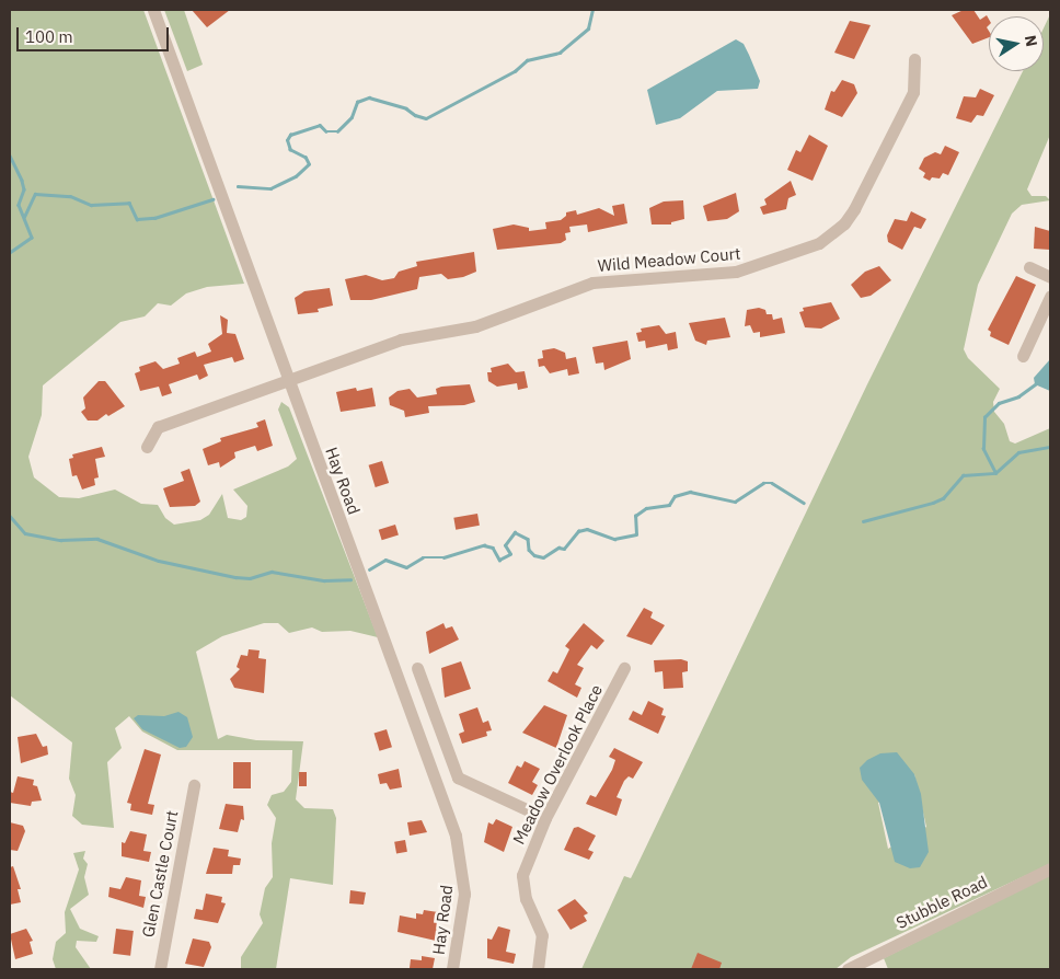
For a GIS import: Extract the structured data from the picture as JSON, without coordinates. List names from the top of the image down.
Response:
{
  "streets": {
    "street": [
      "Wild Meadow Court",
      "Hay Road",
      "Meadow Overlook Place",
      "Glen Castle Court",
      "Stubble Road"
    ]
  },
  "crossings": [
    ["Wild Meadow Court", "Hay Road"]
  ],
  "scale_bar": "100 m",
  "north": "right"
}
